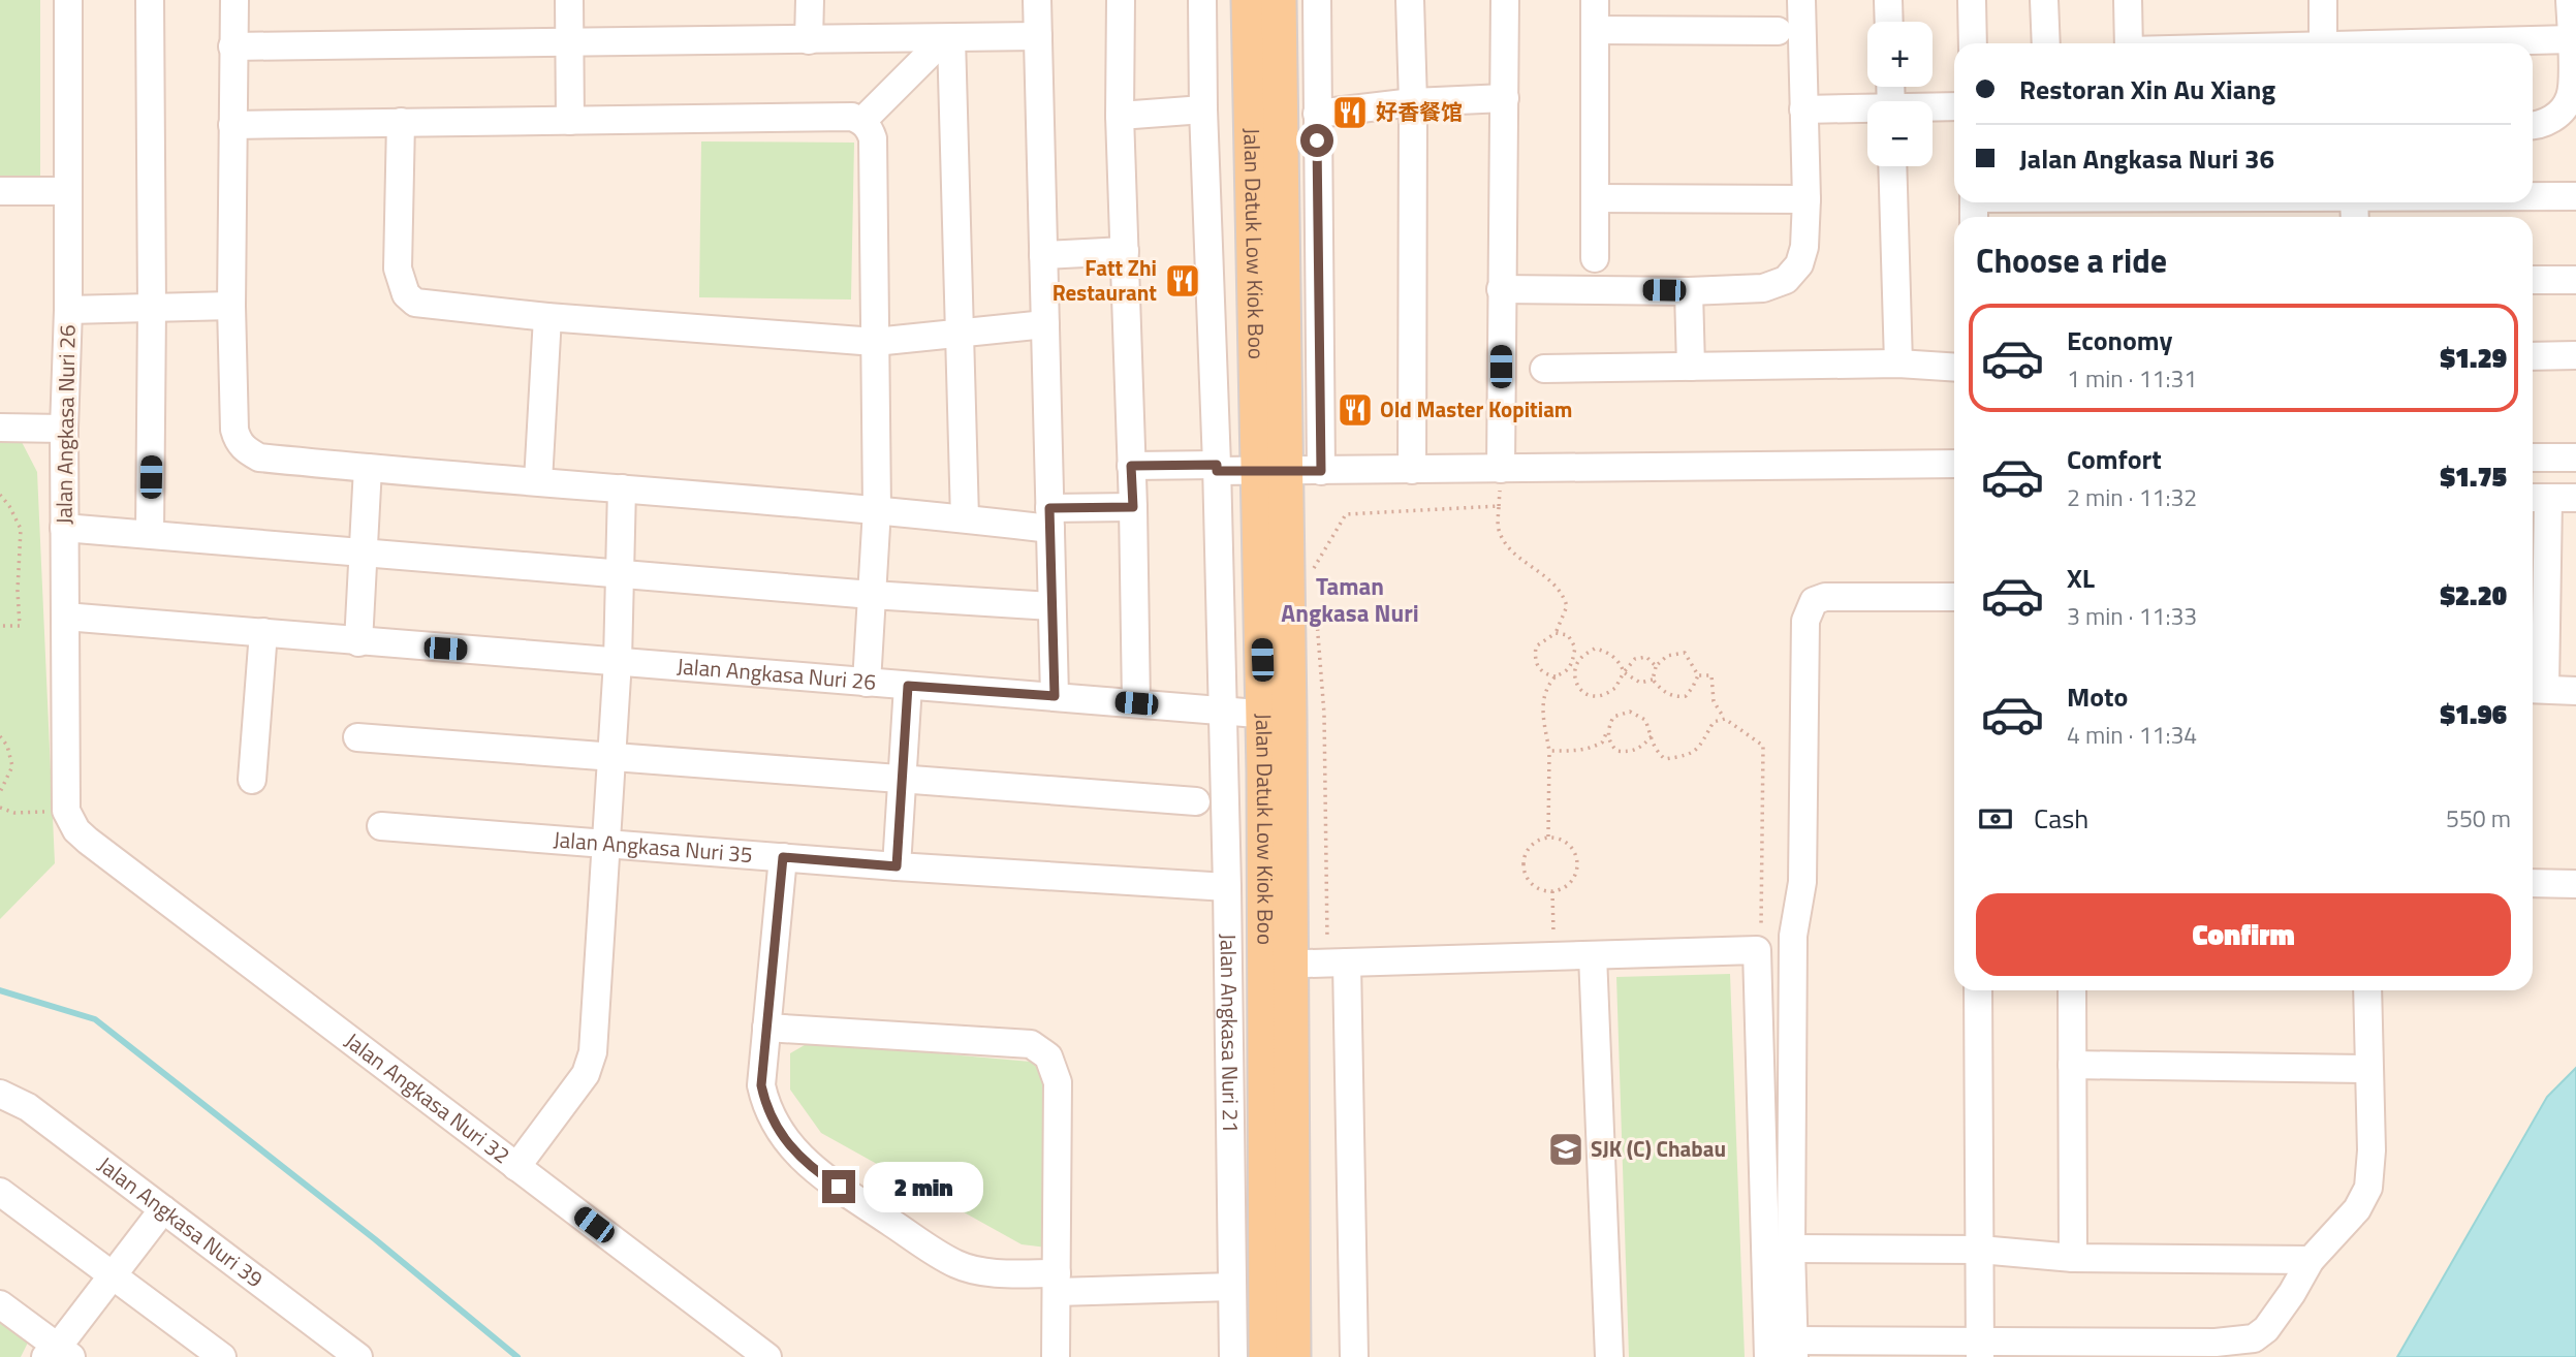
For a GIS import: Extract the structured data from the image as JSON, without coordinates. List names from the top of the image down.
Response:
{
  "streets": {
    "main road": ["Jalan Datuk Low Kiok Boo"],
    "street": [
      "Jalan Angkasa Nuri 26",
      "Jalan Angkasa Nuri 35",
      "Jalan Angkasa Nuri 21",
      "Jalan Angkasa Nuri 32",
      "Jalan Angkasa Nuri 39"
    ]
  },
  "crossings": [
    ["Jalan Datuk Low Kiok Boo", "Jalan Angkasa Nuri 26"],
    ["Jalan Angkasa Nuri 26", "Jalan Angkasa Nuri 21"],
    ["Jalan Angkasa Nuri 26", "Jalan Angkasa Nuri 32"],
    ["Jalan Angkasa Nuri 35", "Jalan Angkasa Nuri 21"]
  ],
  "districts": ["Taman Angkasa Nuri"],
  "places": {
    "restaurant": ["好香餐馆", "Fatt Zhi Restaurant", "Old Master Kopitiam"],
    "school or university": ["SJK (C) Chabau"]
  },
  "page": {
    "map_buttons": ["+", "−"],
    "banner": ["Restoran Xin Au Xiang", "Jalan Angkasa Nuri 36"],
    "heading": "Choose a ride",
    "list": [
      {
        "name": "Economy",
        "note": "1 min · 11:31",
        "value": "$1.29"
      },
      {
        "name": "Comfort",
        "note": "2 min · 11:32",
        "value": "$1.75"
      },
      {
        "name": "XL",
        "note": "3 min · 11:33",
        "value": "$2.20"
      },
      {
        "name": "Moto",
        "note": "4 min · 11:34",
        "value": "$1.96"
      }
    ],
    "pay": ["Cash", "550 m"],
    "buttons": "Confirm",
    "bubble": "2 min"
  }
}
